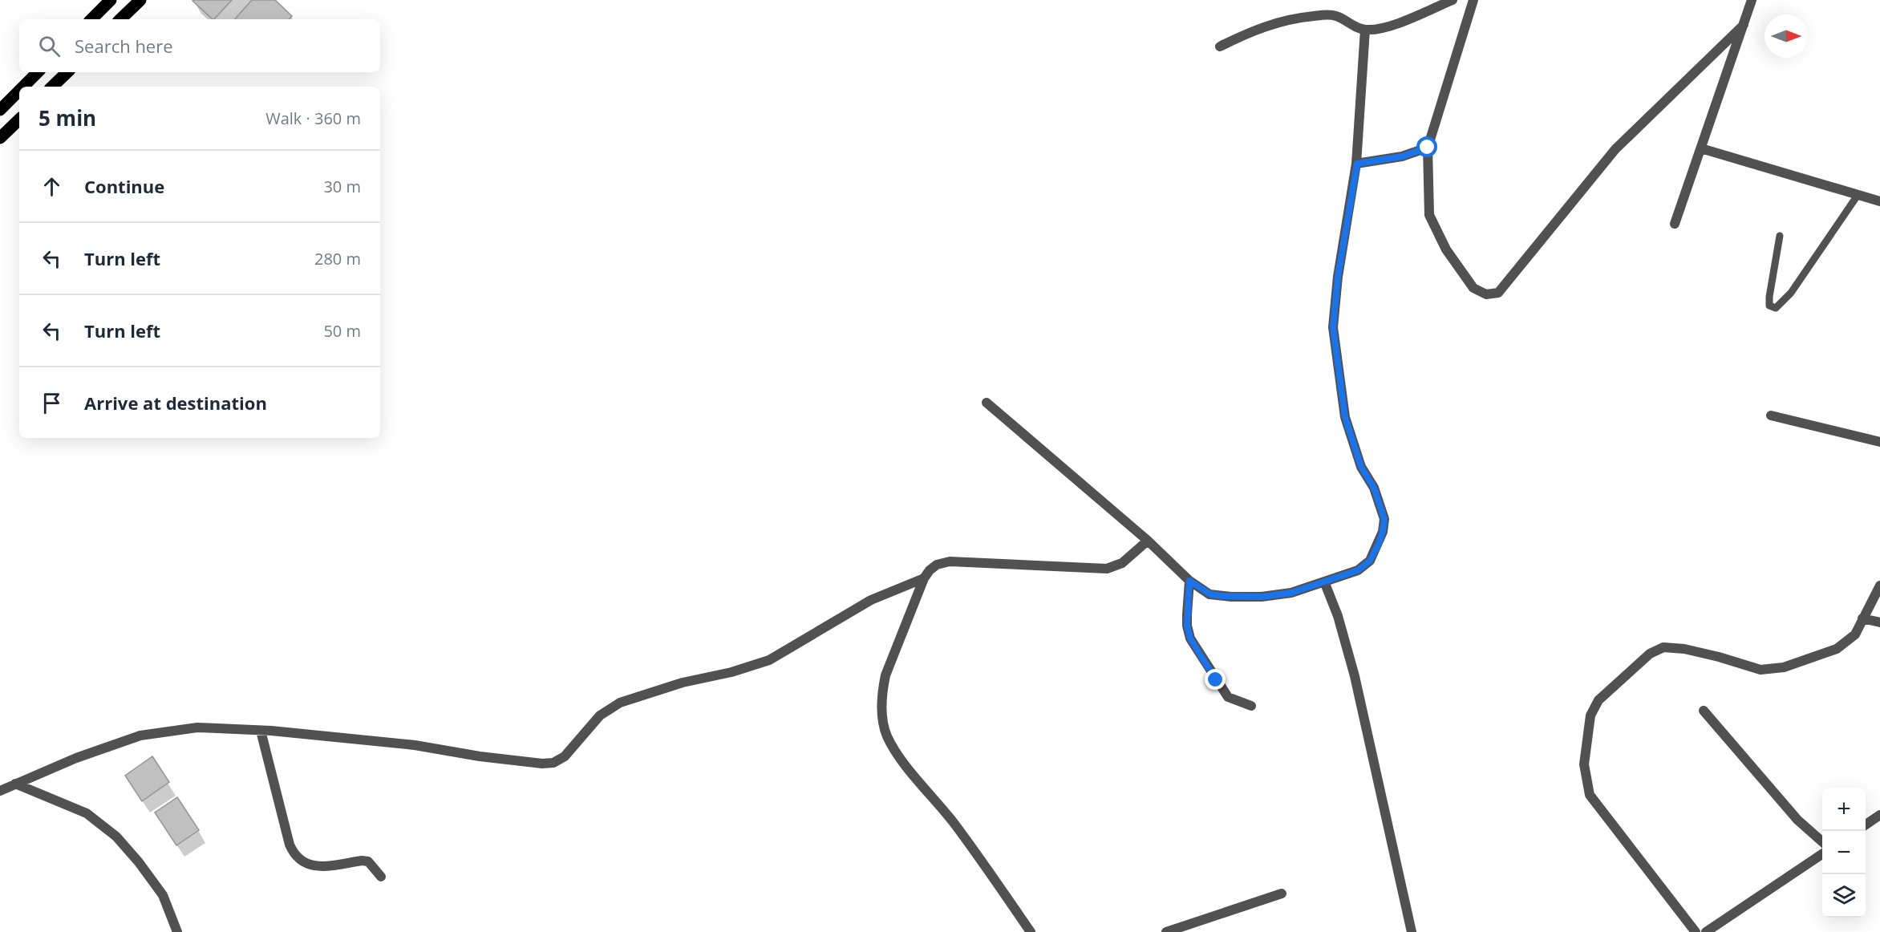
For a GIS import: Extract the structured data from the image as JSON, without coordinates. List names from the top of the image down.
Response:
{
  "north": "right",
  "page": {
    "search": "Search here",
    "heading": ["5 min", "Walk · 360 m"],
    "list": [
      ["Continue", "30 m"],
      ["Turn left", "280 m"],
      ["Turn left", "50 m"],
      "Arrive at destination"
    ],
    "map_buttons": ["+", "−"]
  }
}
